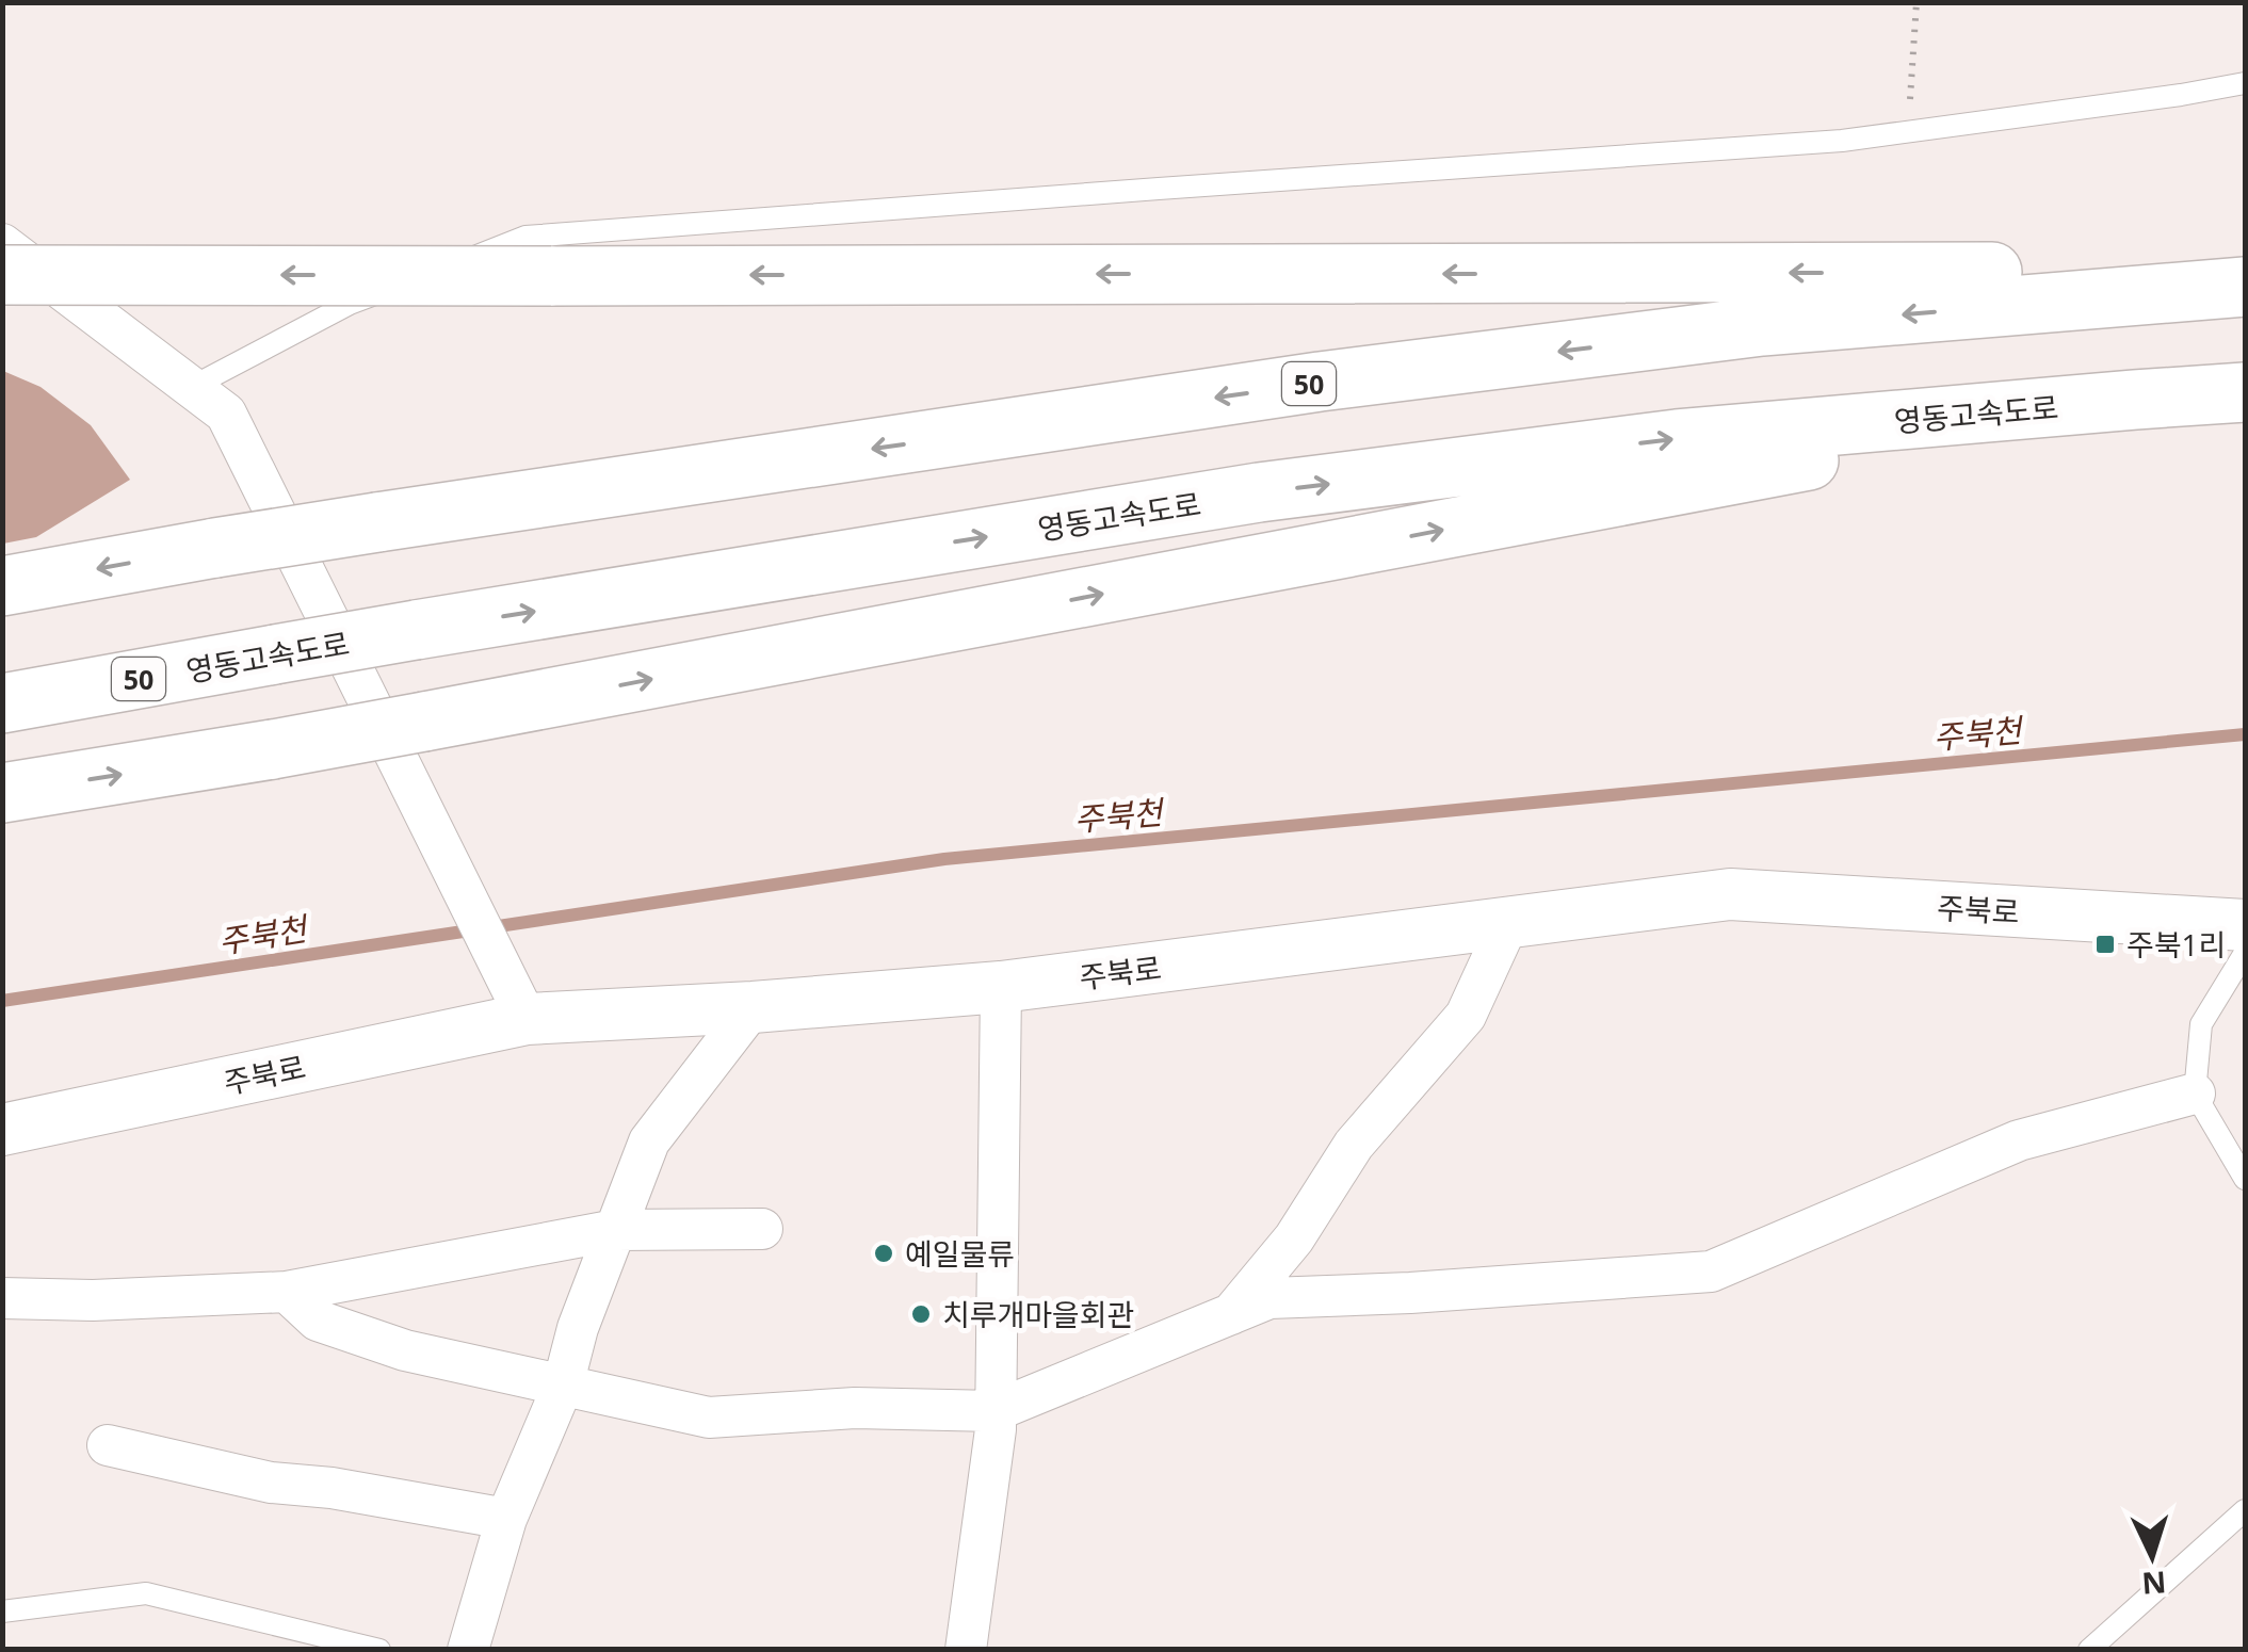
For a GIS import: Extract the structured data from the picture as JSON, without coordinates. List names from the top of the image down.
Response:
{
  "streets": {
    "highway": ["50", "영동고속도로"],
    "street": ["주북로"]
  },
  "water": ["주북천"],
  "places": {
    "transit": ["주북1리"],
    "other": ["예일물류", "치루개마을회관"]
  },
  "north": "bottom"
}
